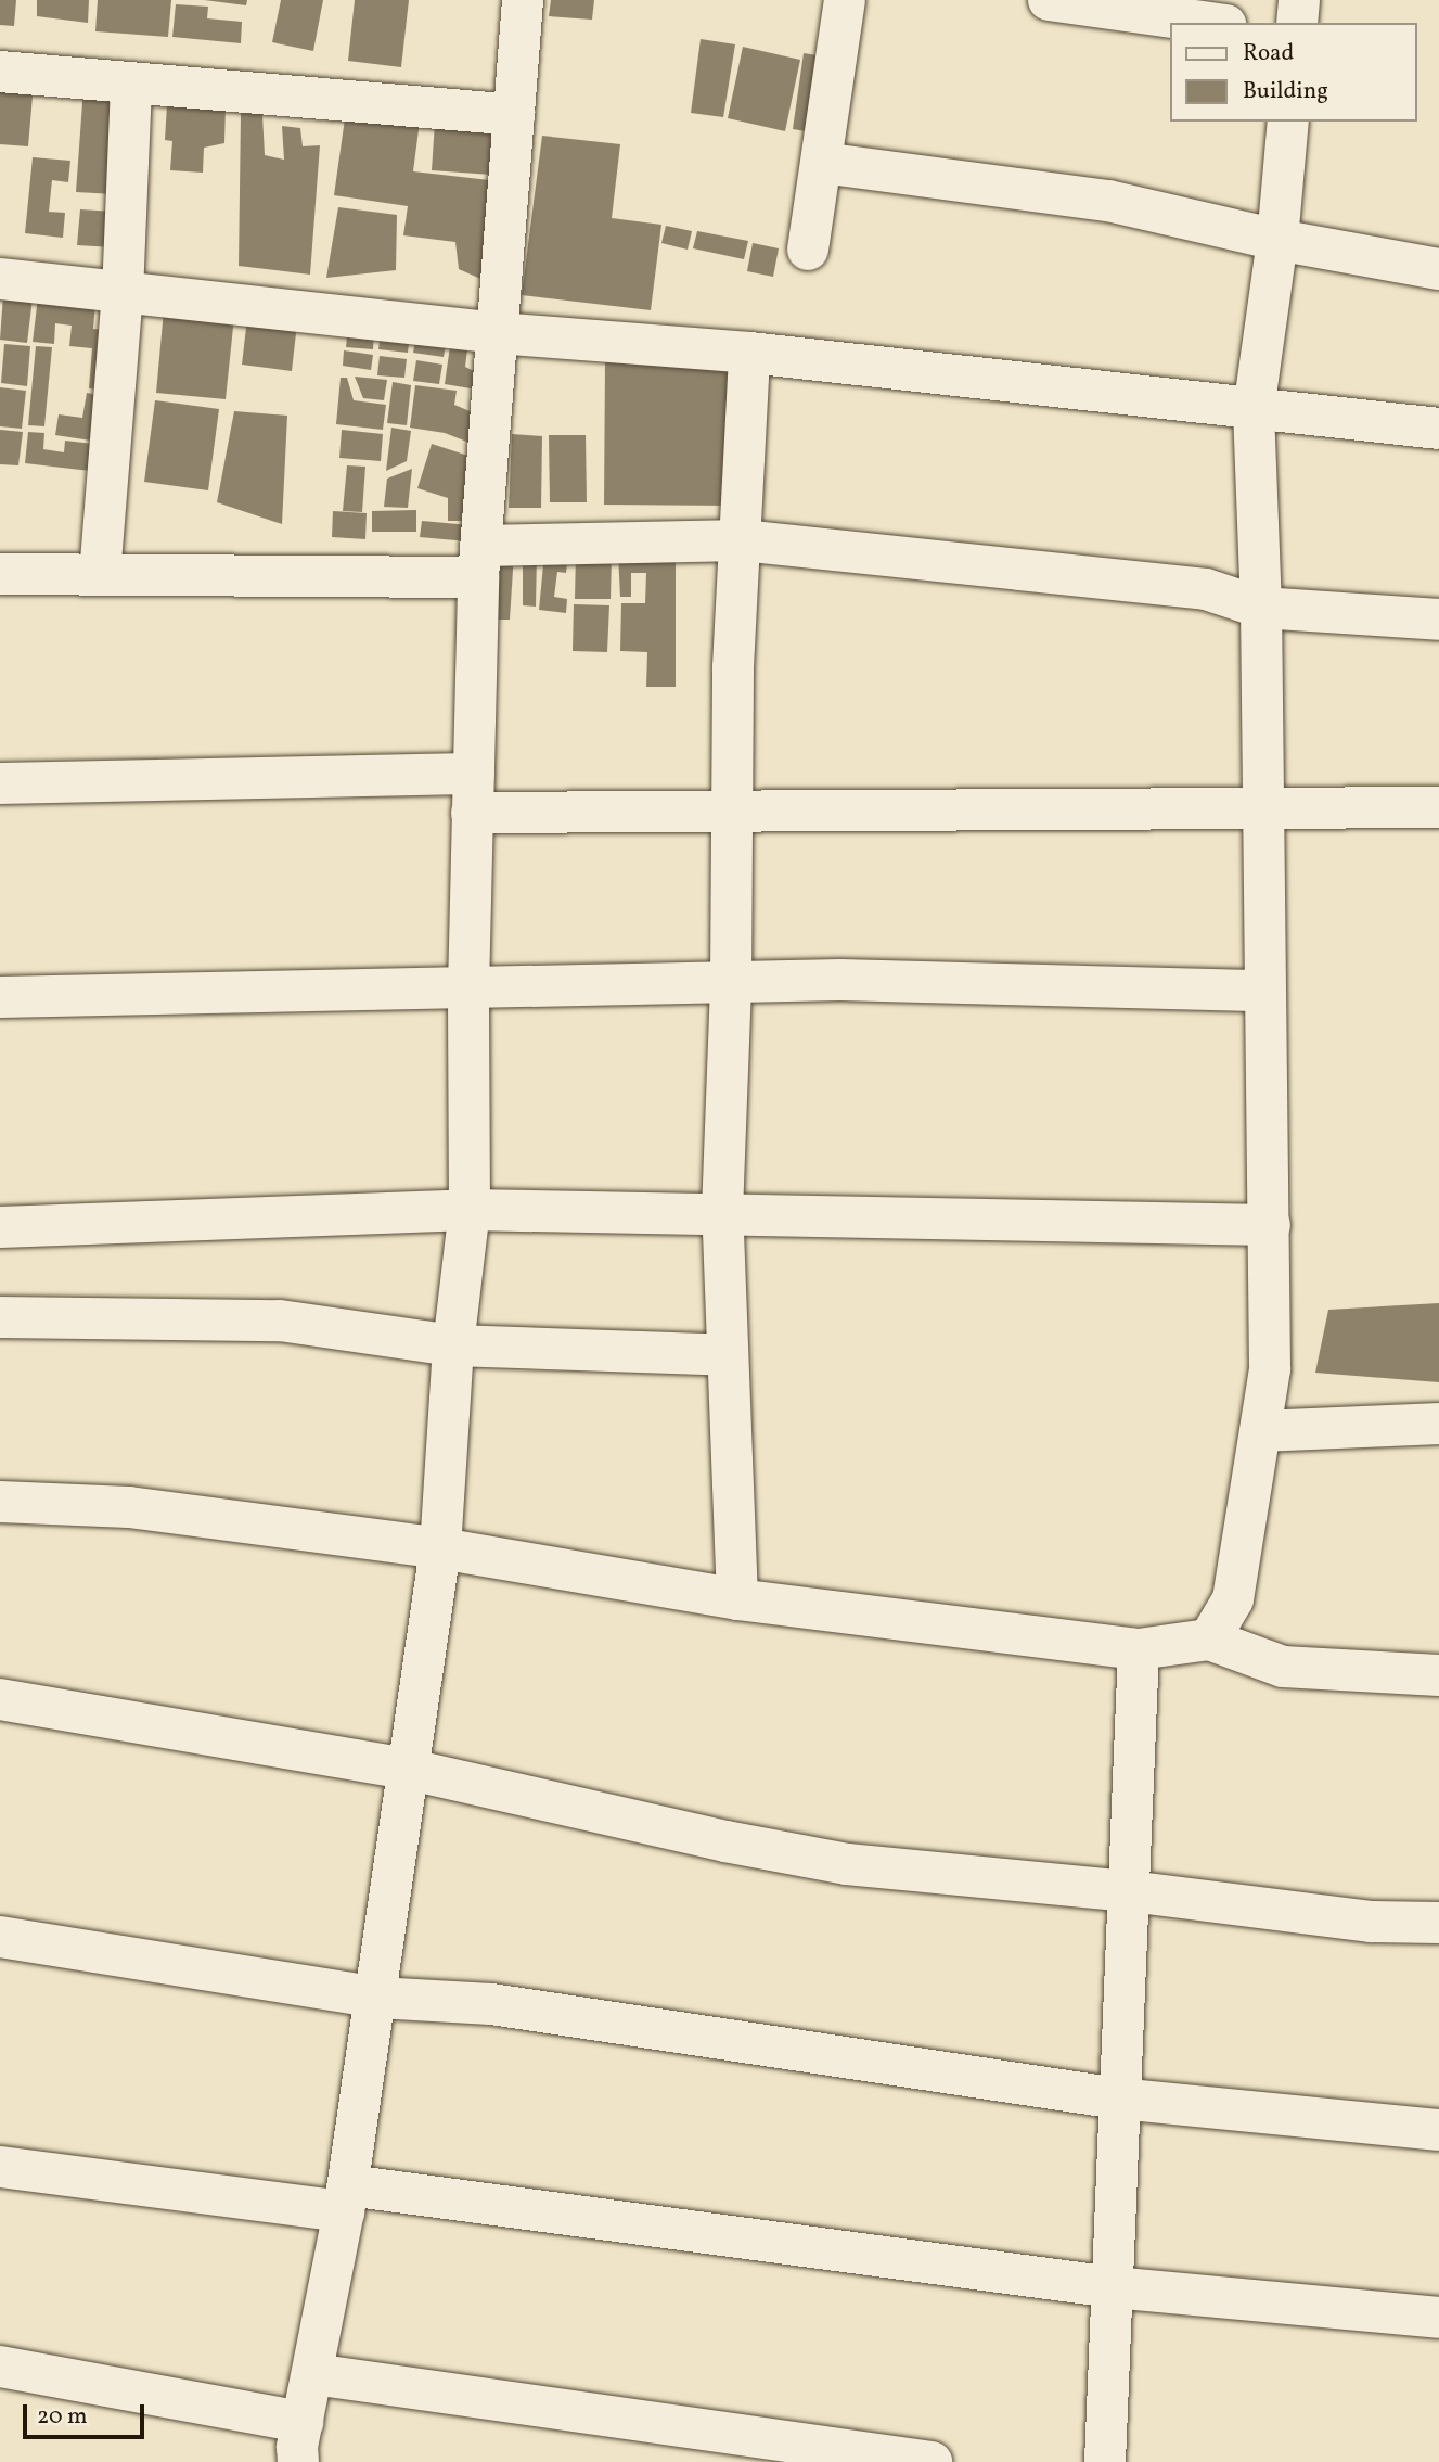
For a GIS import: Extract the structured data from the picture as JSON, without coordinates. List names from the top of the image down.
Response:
{
  "legend": ["Road", "Building"],
  "scale_bar": "20 m"
}
